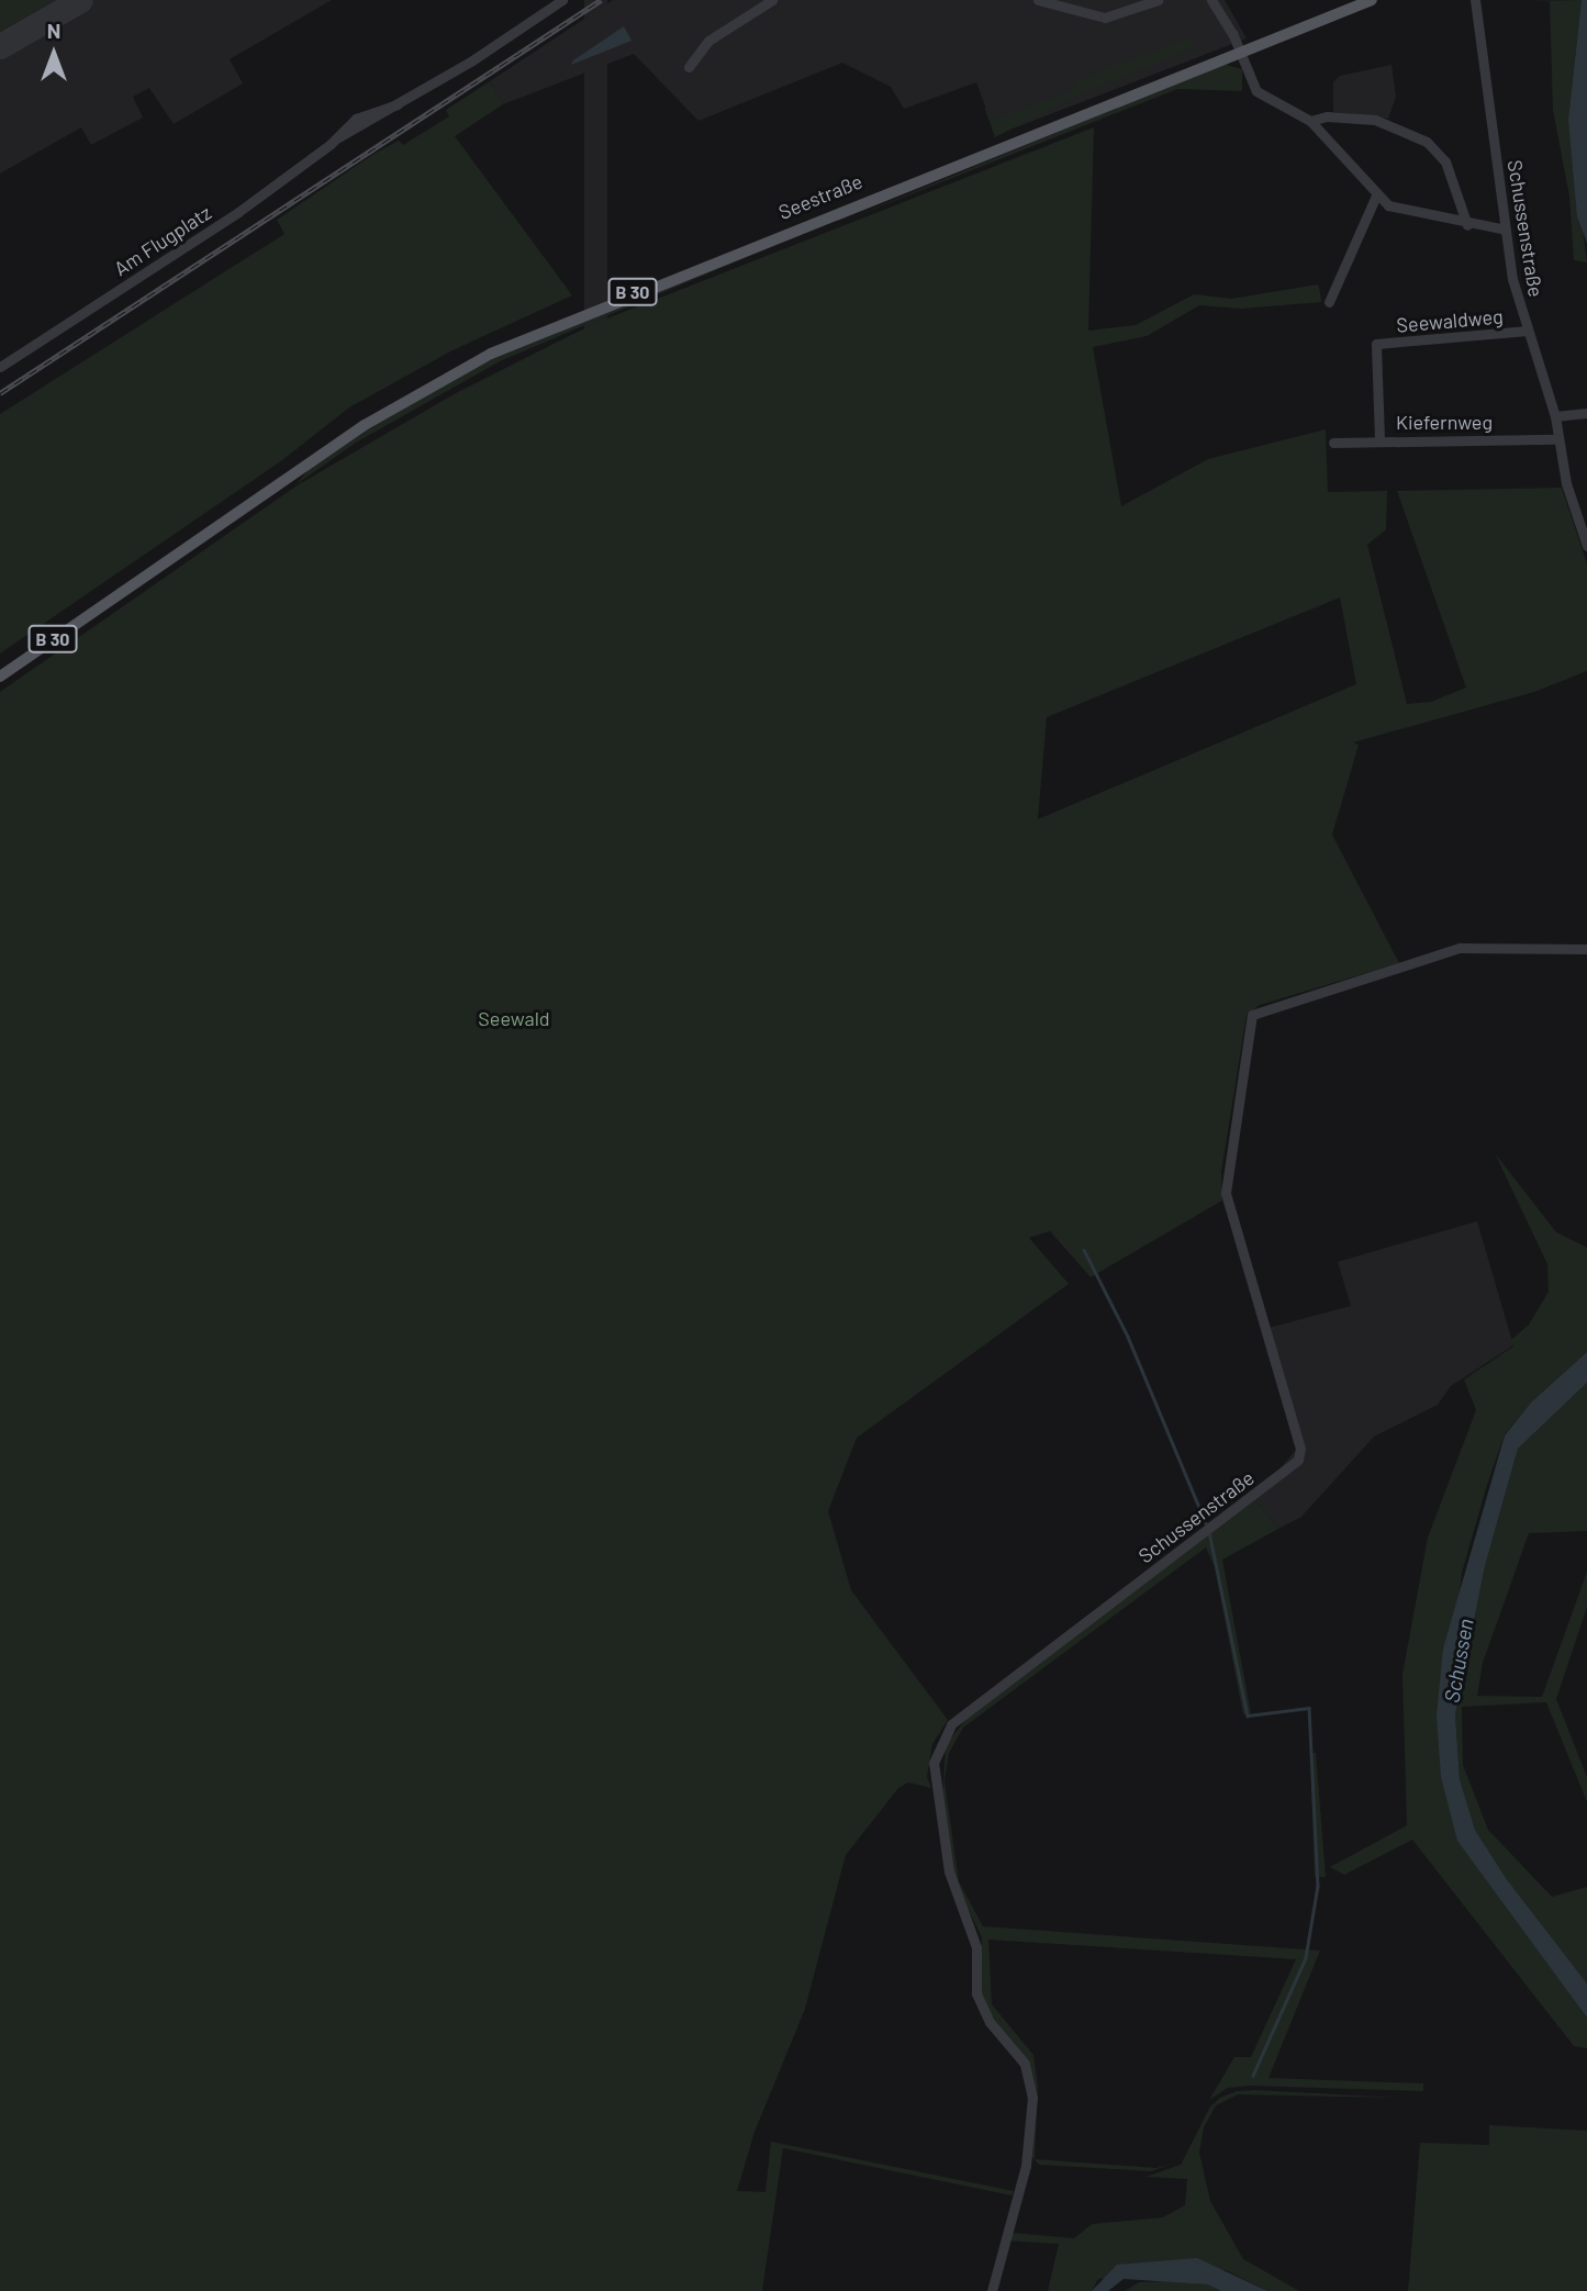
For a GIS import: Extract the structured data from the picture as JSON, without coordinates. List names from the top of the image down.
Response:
{
  "streets": {
    "main road": ["Seestraße", "B 30"],
    "street": [
      "Schussenstraße",
      "Am Flugplatz",
      "Seewaldweg",
      "Kiefernweg"
    ]
  },
  "crossings": [
    ["Schussenstraße", "Seewaldweg"],
    ["Schussenstraße", "Kiefernweg"],
    ["Seewaldweg", "Kiefernweg"]
  ],
  "water": ["Schussen"],
  "parks": ["Seewald"],
  "north": "top"
}
